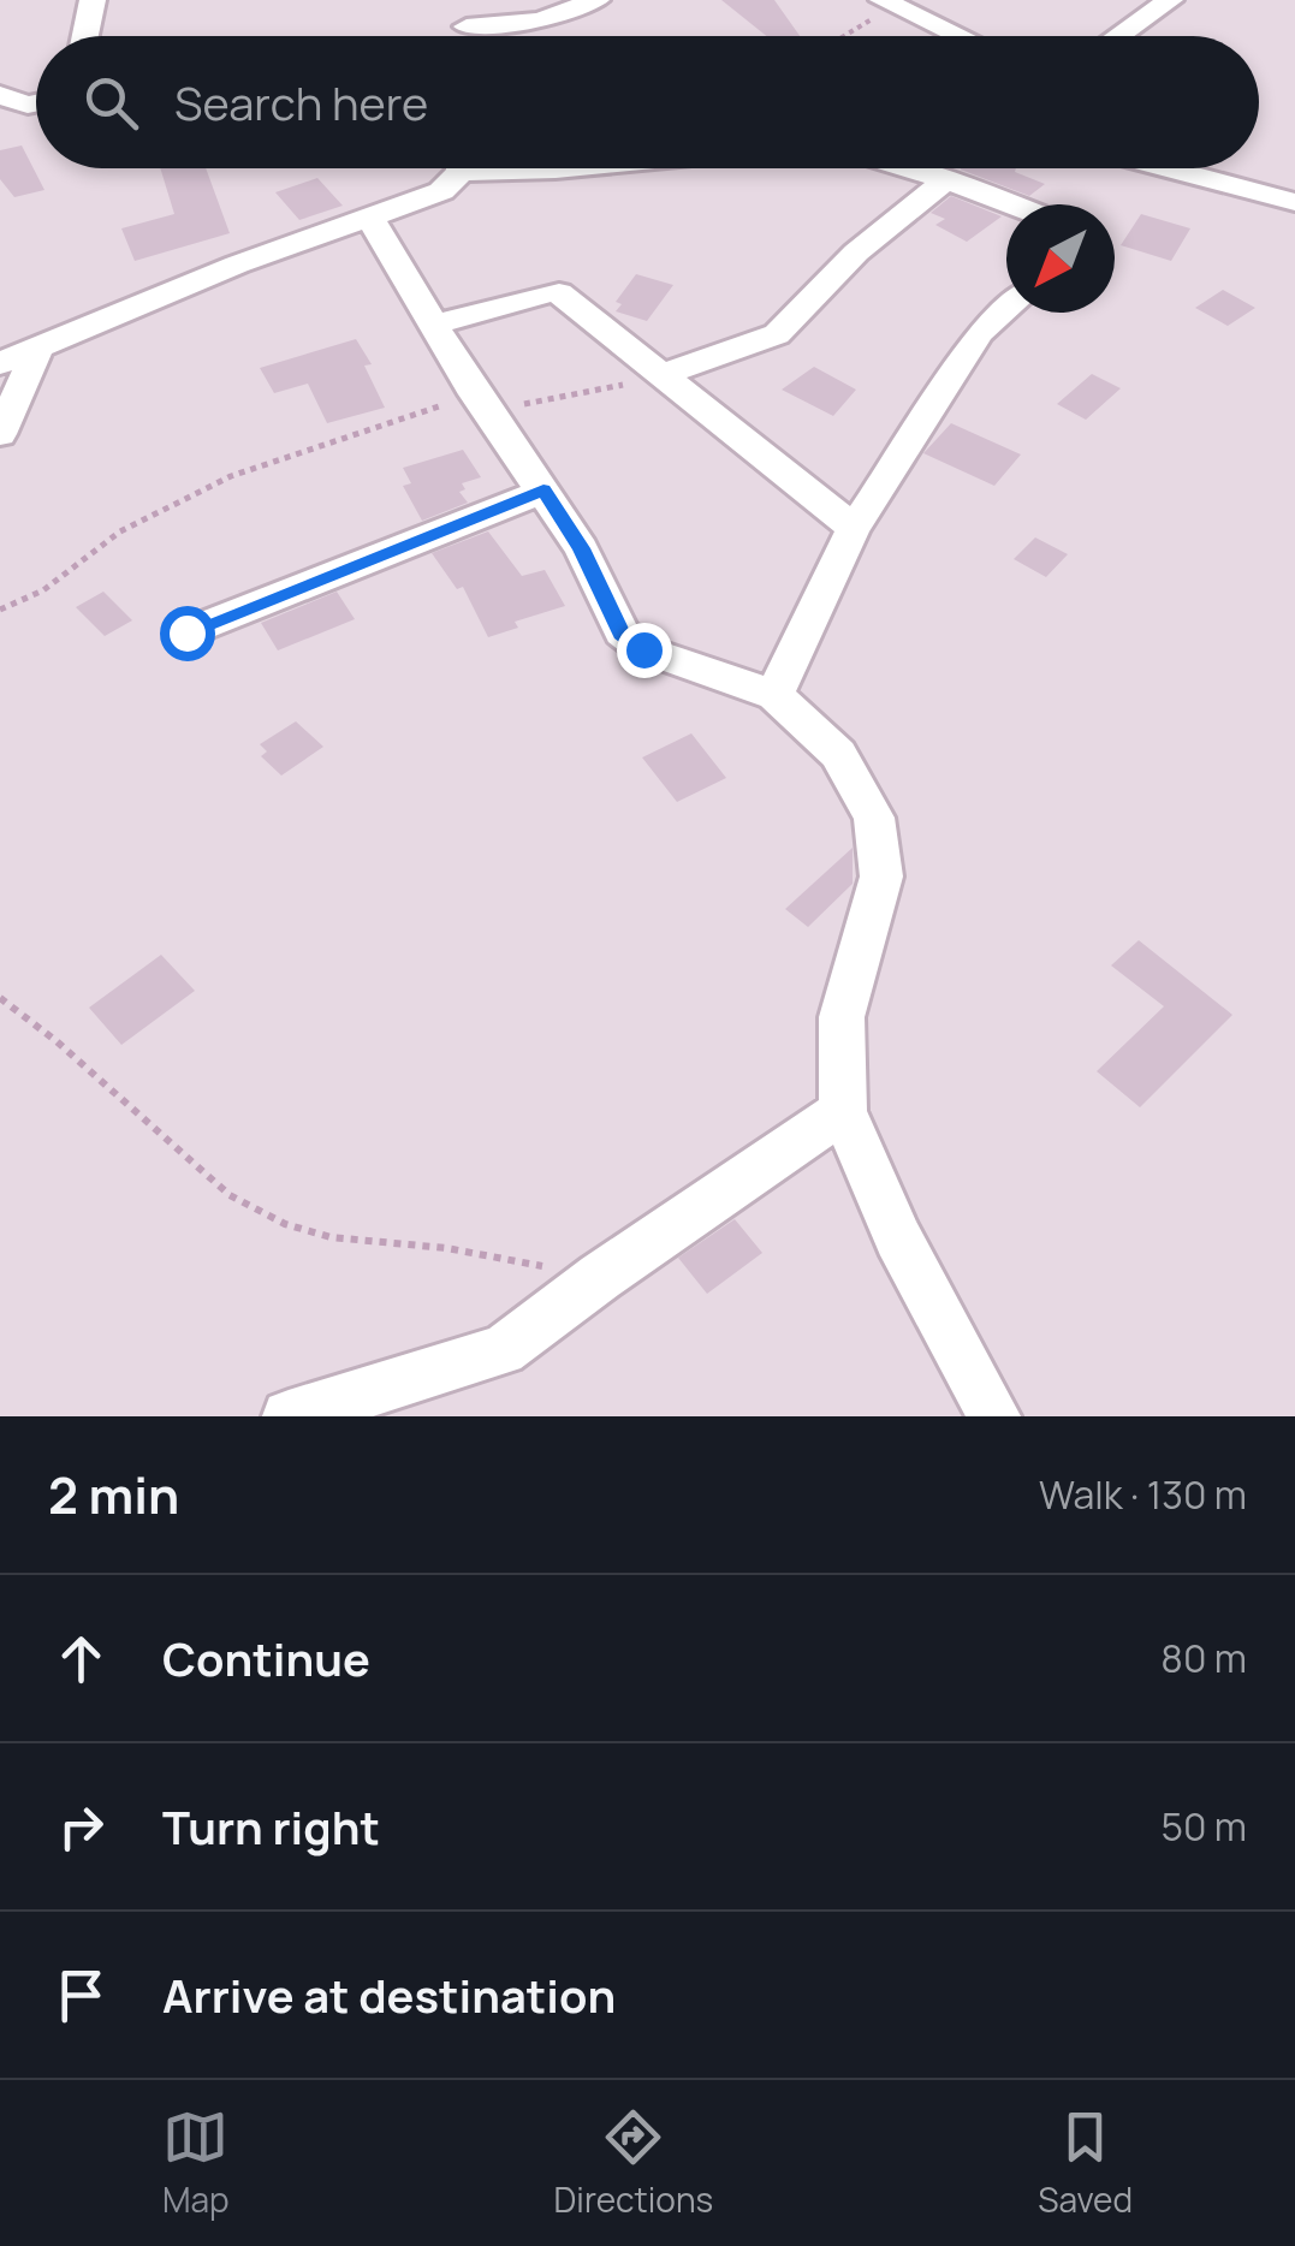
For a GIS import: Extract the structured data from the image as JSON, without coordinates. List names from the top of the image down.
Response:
{
  "north": "bottom left",
  "page": {
    "search": "Search here",
    "heading": ["2 min", "Walk · 130 m"],
    "list": [
      ["Continue", "80 m"],
      ["Turn right", "50 m"],
      "Arrive at destination"
    ],
    "nav": ["Map", "Directions", "Saved"]
  }
}
